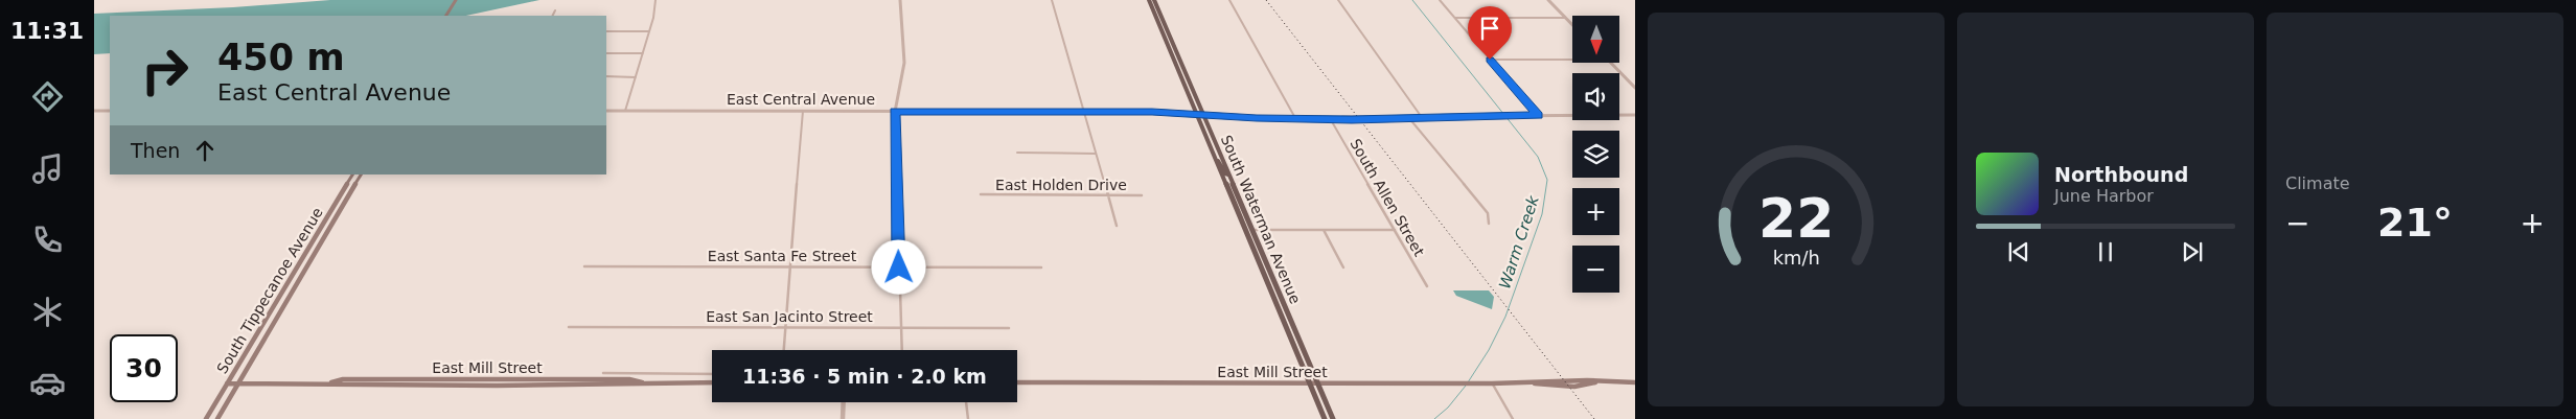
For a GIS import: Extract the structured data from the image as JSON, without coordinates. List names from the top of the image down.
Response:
{
  "streets": {
    "main road": ["South Waterman Avenue", "South Tippecanoe Avenue", "East Mill Street"],
    "street": [
      "East Central Avenue",
      "East Holden Drive",
      "South Allen Street",
      "East Santa Fe Street",
      "East San Jacinto Street"
    ]
  },
  "crossings": [
    ["East Central Avenue", "South Allen Street"],
    ["East Central Avenue", "South Waterman Avenue"],
    ["South Waterman Avenue", "East Mill Street"],
    ["South Tippecanoe Avenue", "East Mill Street"]
  ],
  "water": ["Warm Creek"],
  "north": "bottom",
  "page": {
    "tabs": "11:31",
    "tile": "Climate",
    "map_buttons": ["+", "−"],
    "turn": ["450 m", "East Central Avenue"],
    "then": "Then",
    "song": ["Northbound", "June Harbor"],
    "heat": ["−", "21°", "+"],
    "limit": "30",
    "trip": "11:36 · 5 min · 2.0 km",
    "gauge": ["22", "km/h"]
  }
}
